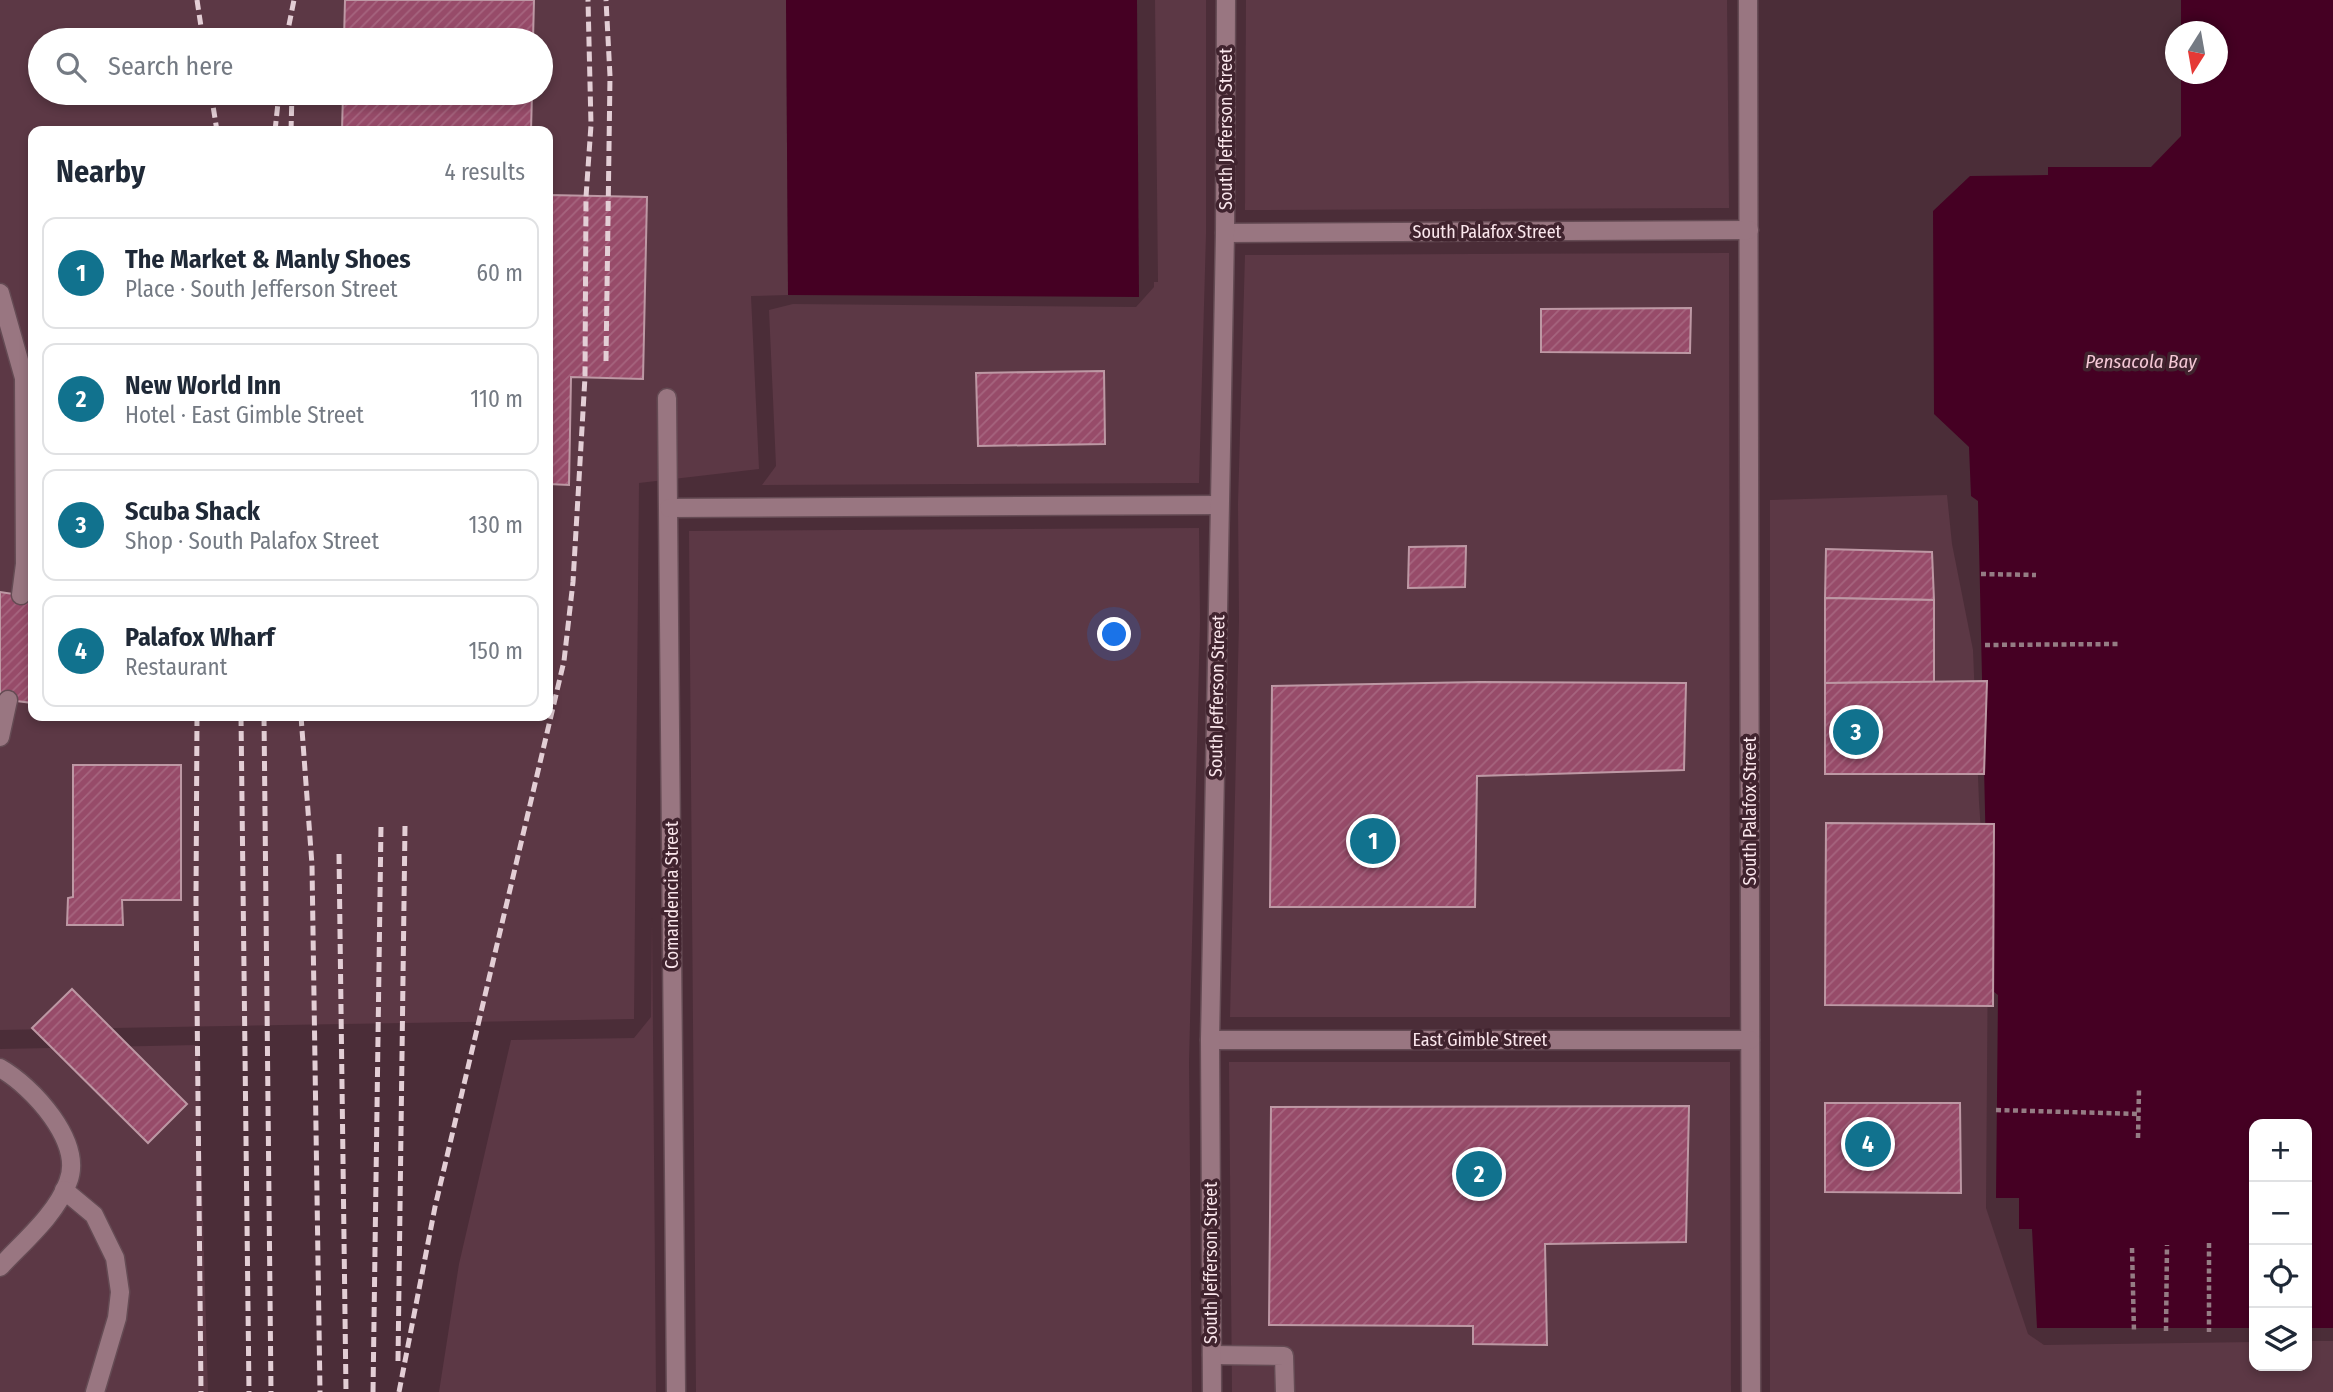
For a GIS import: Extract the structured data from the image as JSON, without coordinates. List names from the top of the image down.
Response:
{
  "streets": {
    "street": [
      "South Jefferson Street",
      "South Palafox Street",
      "Comandencia Street",
      "East Gimble Street"
    ]
  },
  "crossings": [
    ["South Jefferson Street", "South Palafox Street"],
    ["South Jefferson Street", "East Gimble Street"],
    ["South Palafox Street", "East Gimble Street"]
  ],
  "water": ["Pensacola Bay"],
  "north": "bottom",
  "page": {
    "search": "Search here",
    "heading": ["Nearby", "4 results"],
    "list": [
      {
        "mark": "1",
        "name": "The Market & Manly Shoes",
        "note": "Place · South Jefferson Street",
        "value": "60 m"
      },
      {
        "mark": "2",
        "name": "New World Inn",
        "note": "Hotel · East Gimble Street",
        "value": "110 m"
      },
      {
        "mark": "3",
        "name": "Scuba Shack",
        "note": "Shop · South Palafox Street",
        "value": "130 m"
      },
      {
        "mark": "4",
        "name": "Palafox Wharf",
        "note": "Restaurant",
        "value": "150 m"
      }
    ],
    "pins": [
      "3",
      "1",
      "4",
      "2"
    ],
    "map_buttons": ["+", "−"]
  }
}
